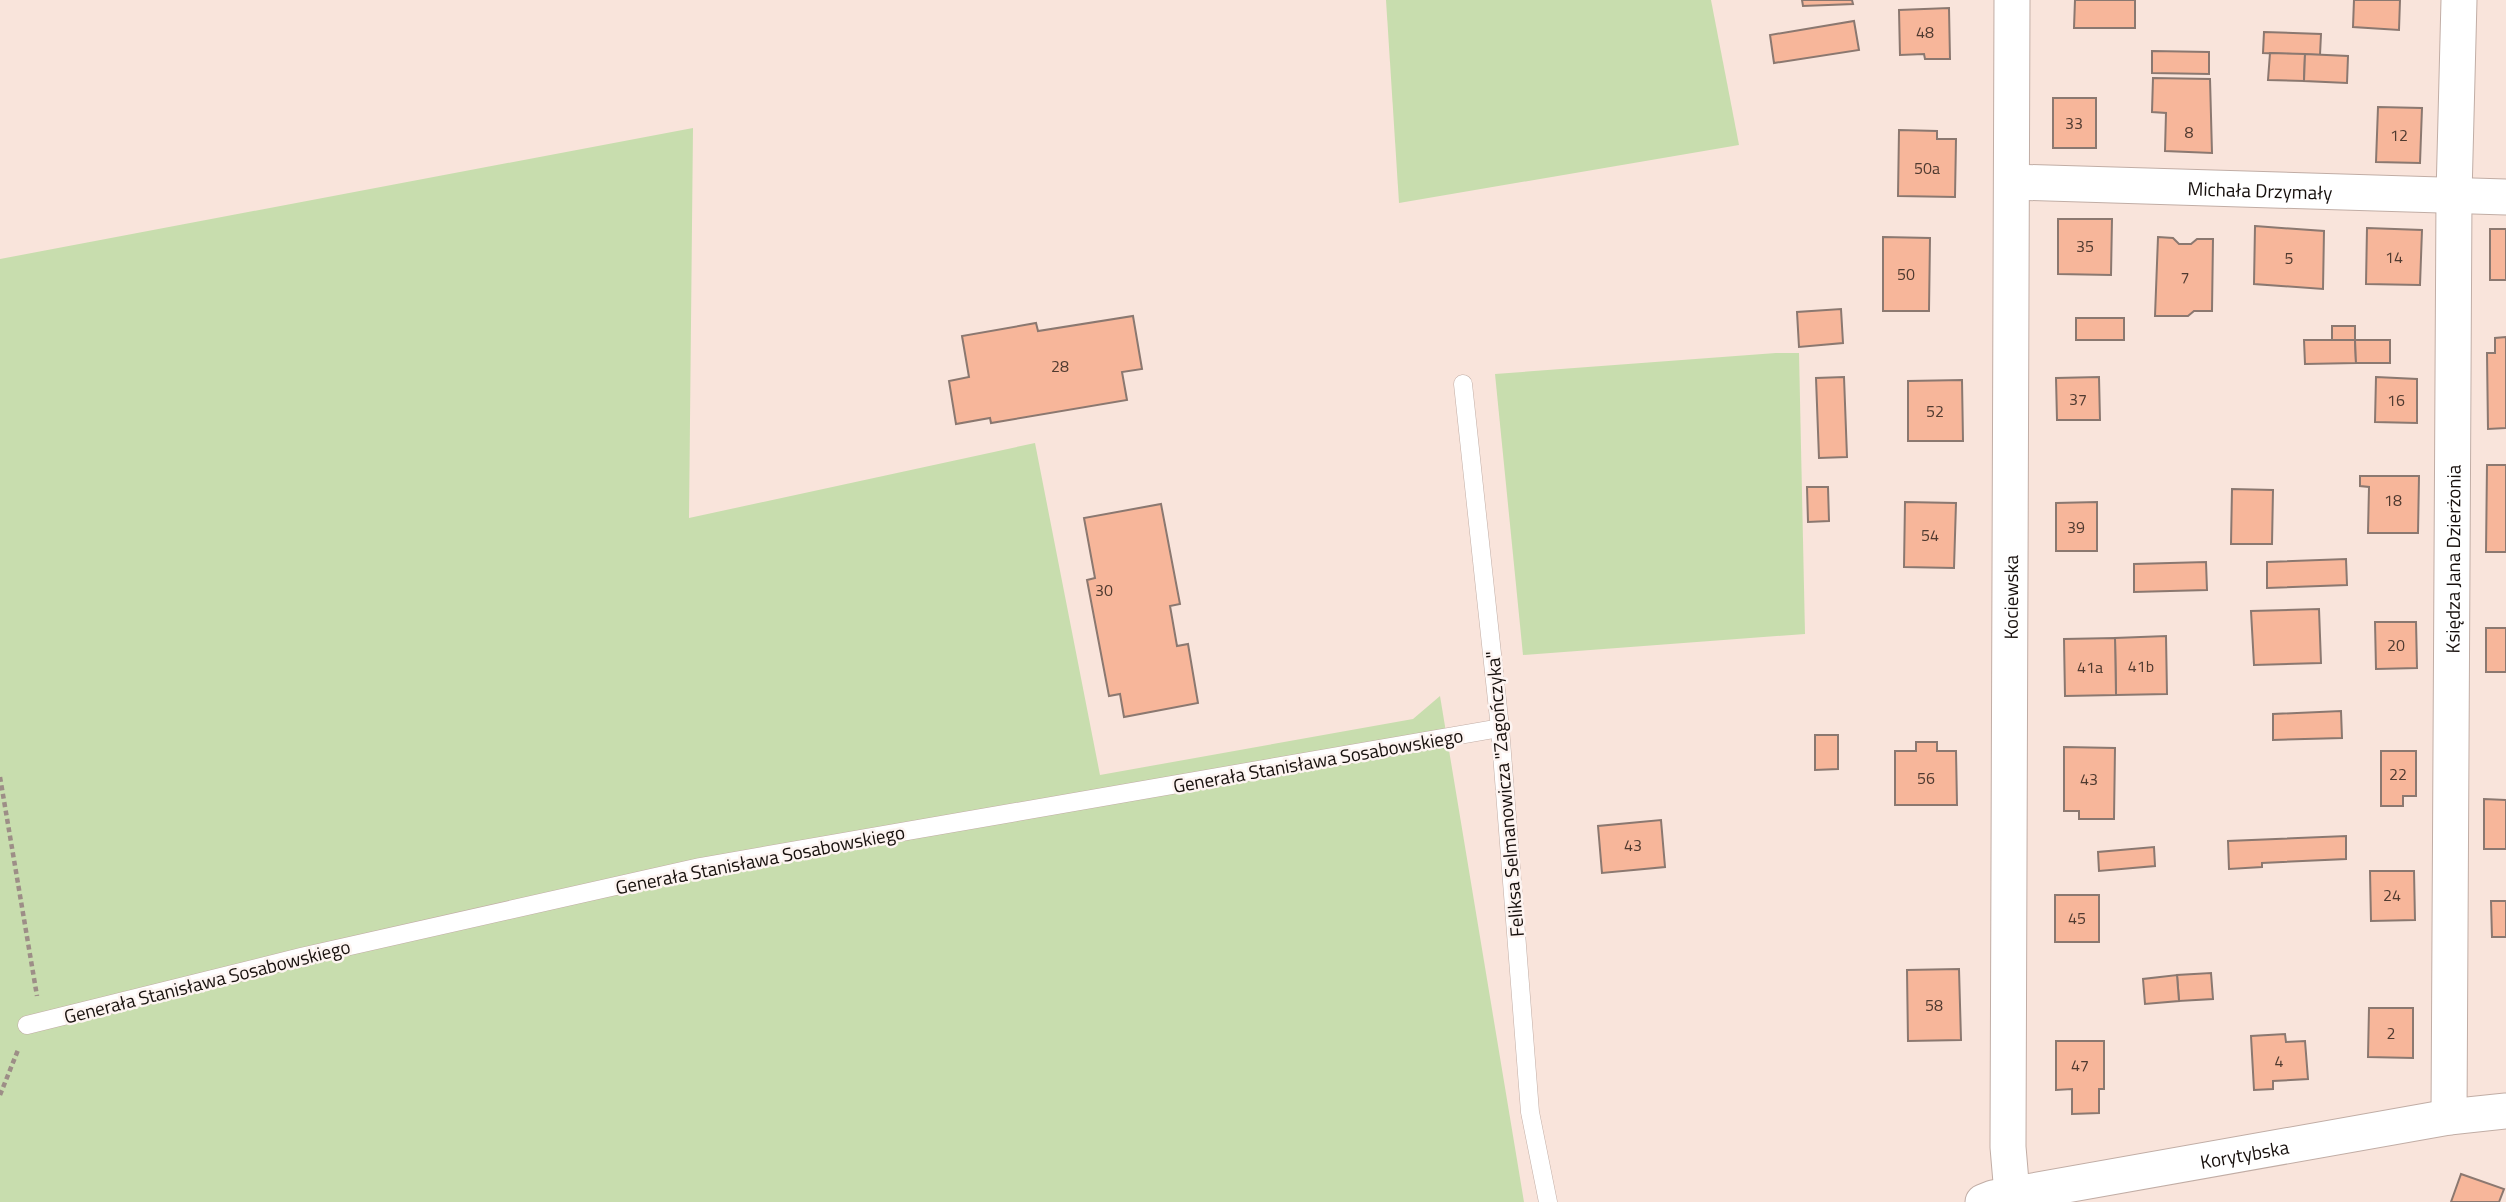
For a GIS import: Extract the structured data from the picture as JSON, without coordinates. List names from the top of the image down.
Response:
{
  "streets": {
    "street": [
      "Michała Drzymały",
      "Księdza Jana Dzierżonia",
      "Kociewska",
      "Korytybska"
    ],
    "lane": ["Generała Stanisława Sosabowskiego", "Feliksa Selmanowicza \"Zagończyka\""]
  },
  "crossings": [
    ["Michała Drzymały", "Księdza Jana Dzierżonia"],
    ["Michała Drzymały", "Kociewska"],
    ["Księdza Jana Dzierżonia", "Korytybska"],
    ["Kociewska", "Korytybska"],
    ["Generała Stanisława Sosabowskiego", "Feliksa Selmanowicza \"Zagończyka\""]
  ],
  "house_numbers": [
    "48",
    "33",
    "8",
    "12",
    "50a",
    "35",
    "14",
    "5",
    "50",
    "7",
    "28",
    "37",
    "16",
    "52",
    "18",
    "39",
    "54",
    "30",
    "20",
    "41b",
    "41a",
    "22",
    "56",
    "43",
    "43",
    "24",
    "45",
    "58",
    "2",
    "4",
    "47"
  ]
}
